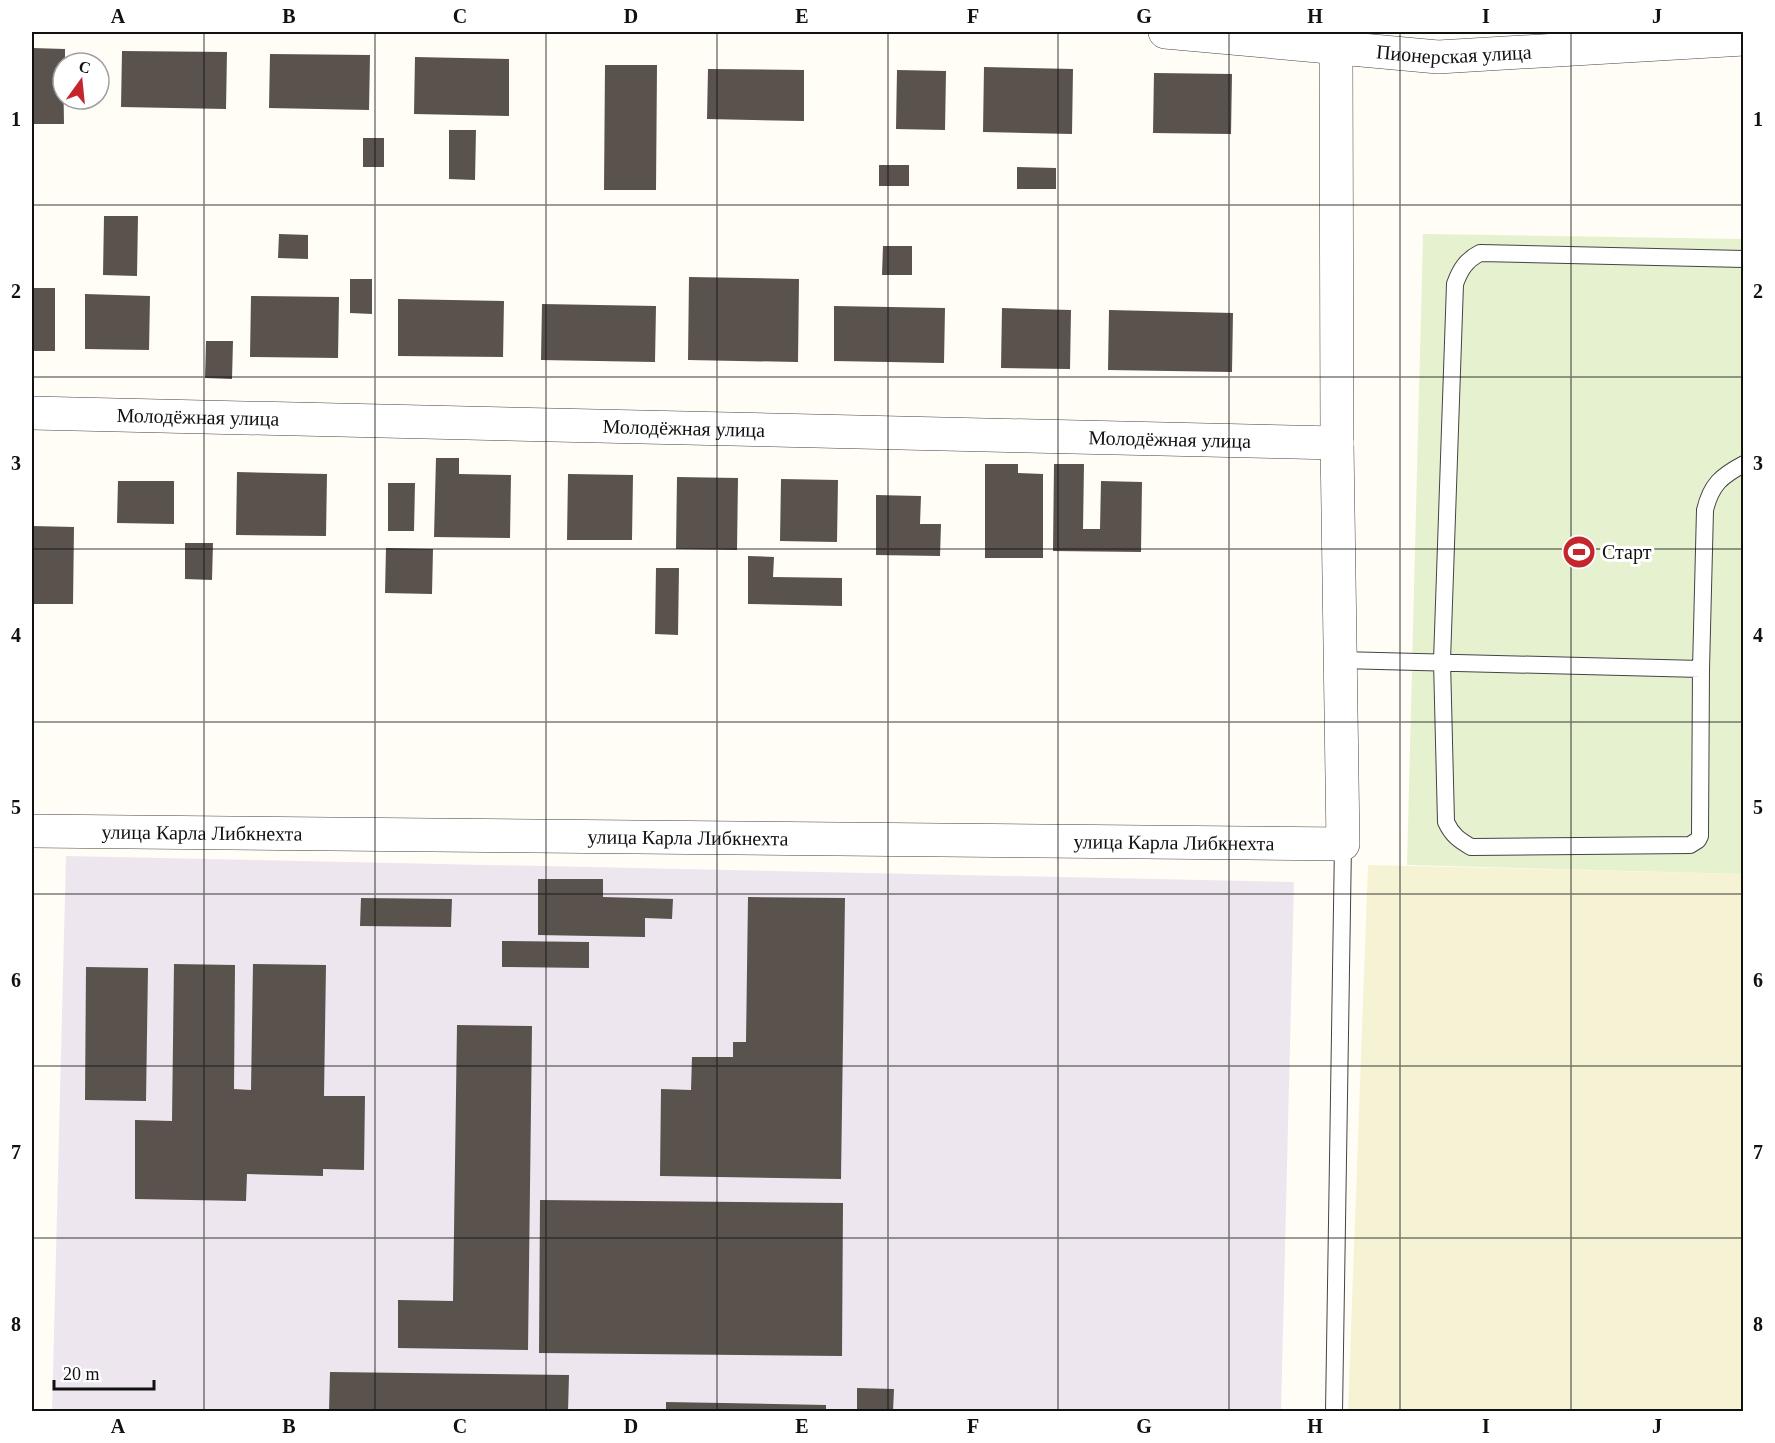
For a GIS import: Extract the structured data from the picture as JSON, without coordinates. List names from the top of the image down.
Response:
{
  "streets": {
    "street": ["Пионерская улица", "Молодёжная улица", "улица Карла Либкнехта"]
  },
  "places": {
    "sports": ["Старт"]
  },
  "scale_bar": "20 m",
  "north": "top",
  "grid": {
    "columns": [
      "A",
      "B",
      "C",
      "D",
      "E",
      "F",
      "G",
      "H",
      "I",
      "J"
    ],
    "rows": [
      "1",
      "2",
      "3",
      "4",
      "5",
      "6",
      "7",
      "8"
    ]
  }
}
